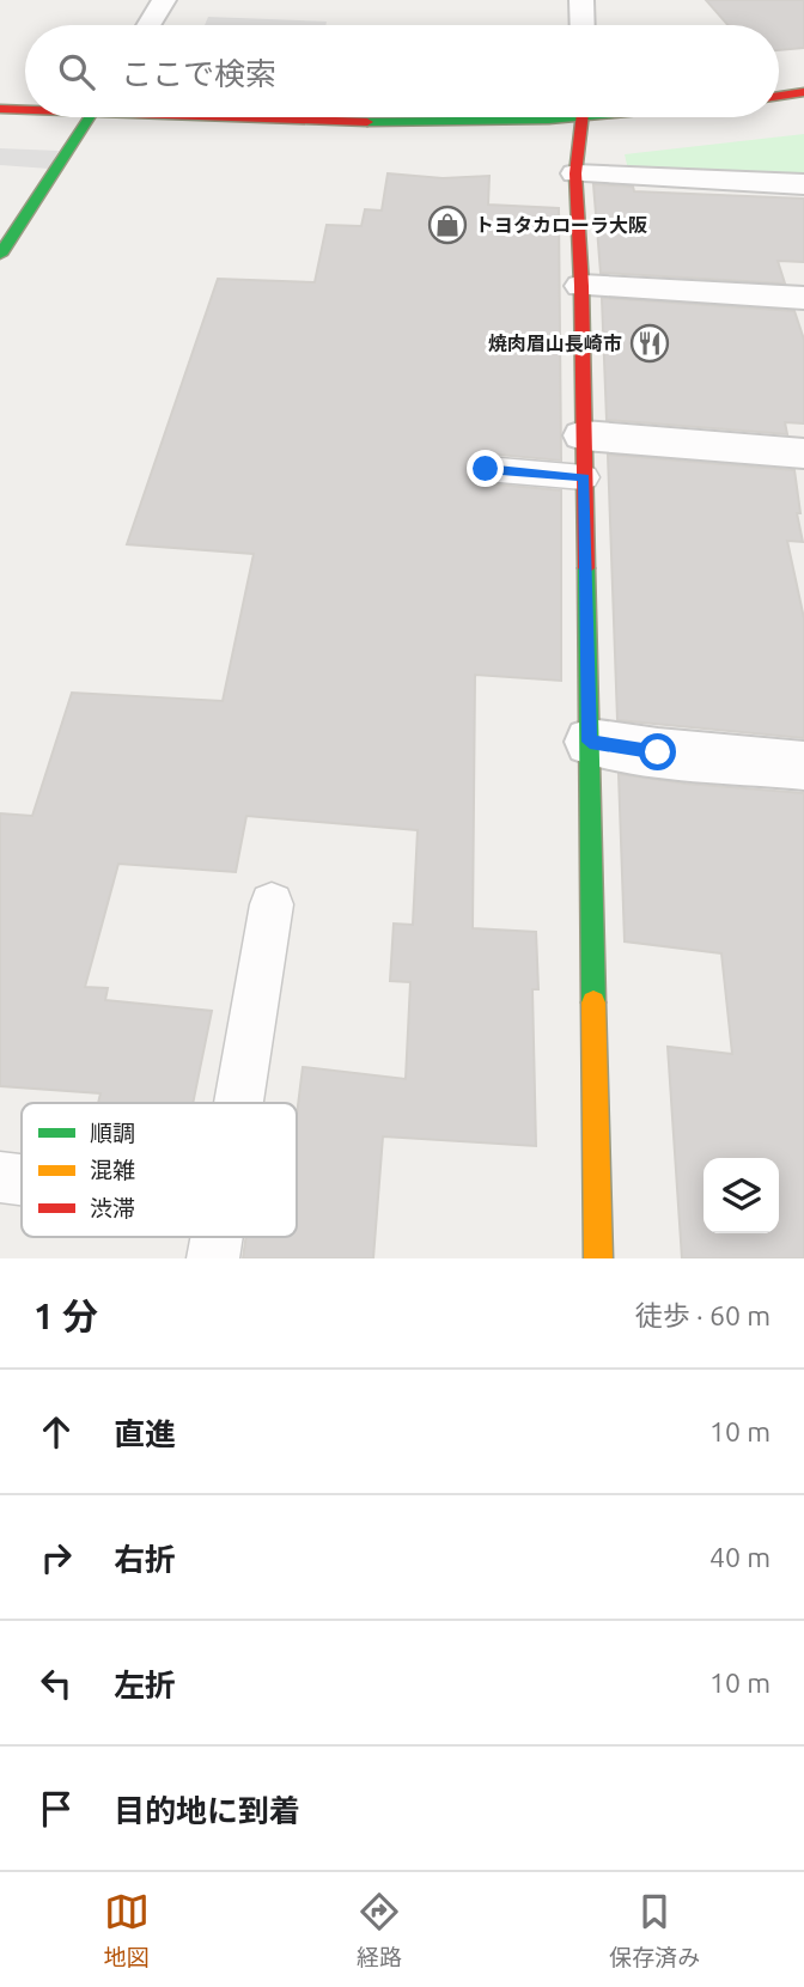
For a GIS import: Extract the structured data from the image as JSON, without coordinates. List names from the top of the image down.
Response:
{
  "places": {
    "shop": ["トヨタカローラ大阪"],
    "restaurant": ["焼肉眉山長崎市"]
  },
  "legend": ["順調", "混雑", "渋滞"],
  "page": {
    "search": "ここで検索",
    "heading": ["1 分", "徒歩 · 60 m"],
    "list": [
      ["直進", "10 m"],
      ["右折", "40 m"],
      ["左折", "10 m"],
      "目的地に到着"
    ],
    "nav": ["地図", "経路", "保存済み"]
  }
}
